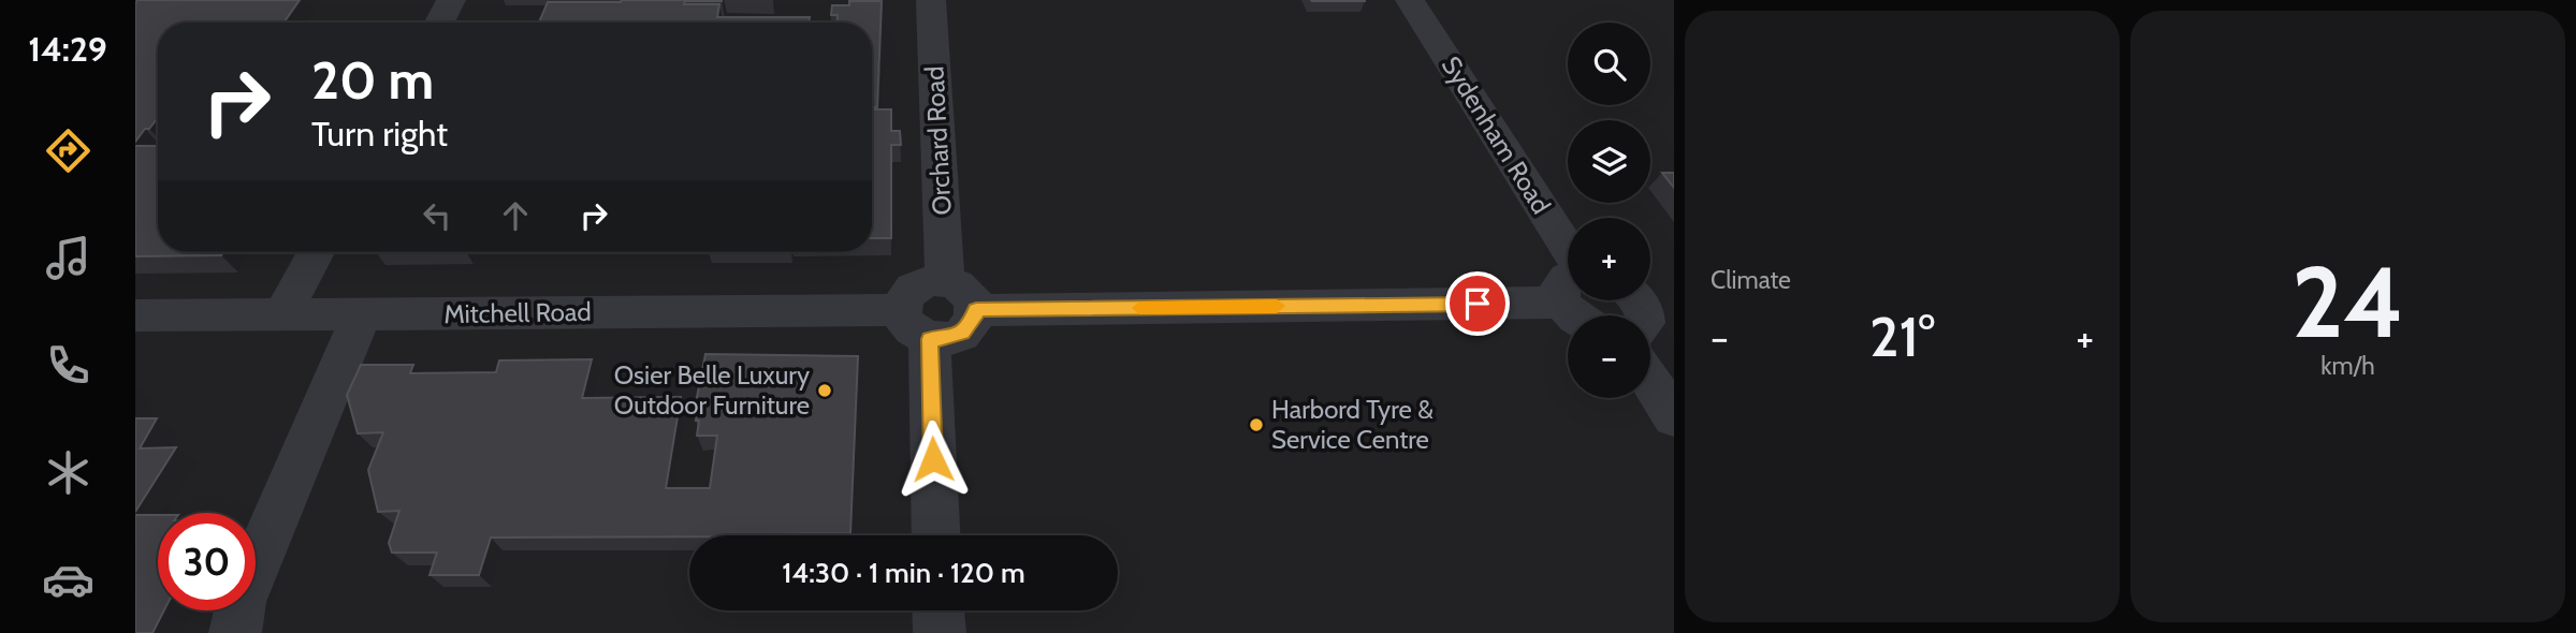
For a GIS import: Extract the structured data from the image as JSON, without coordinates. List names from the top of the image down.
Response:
{
  "streets": {
    "street": ["Sydenham Road", "Orchard Road", "Mitchell Road"]
  },
  "crossings": [
    ["Orchard Road", "Mitchell Road"]
  ],
  "places": ["Osier Belle Luxury Outdoor Furniture", "Harbord Tyre & Service Centre"],
  "page": {
    "tabs": "14:29",
    "tile": [
      "Climate",
      ["24", "km/h"]
    ],
    "map_buttons": ["+", "−"],
    "turn": ["20 m", "Turn right"],
    "heat": ["−", "21°", "+"],
    "limit": "30",
    "trip": "14:30 · 1 min · 120 m"
  }
}
